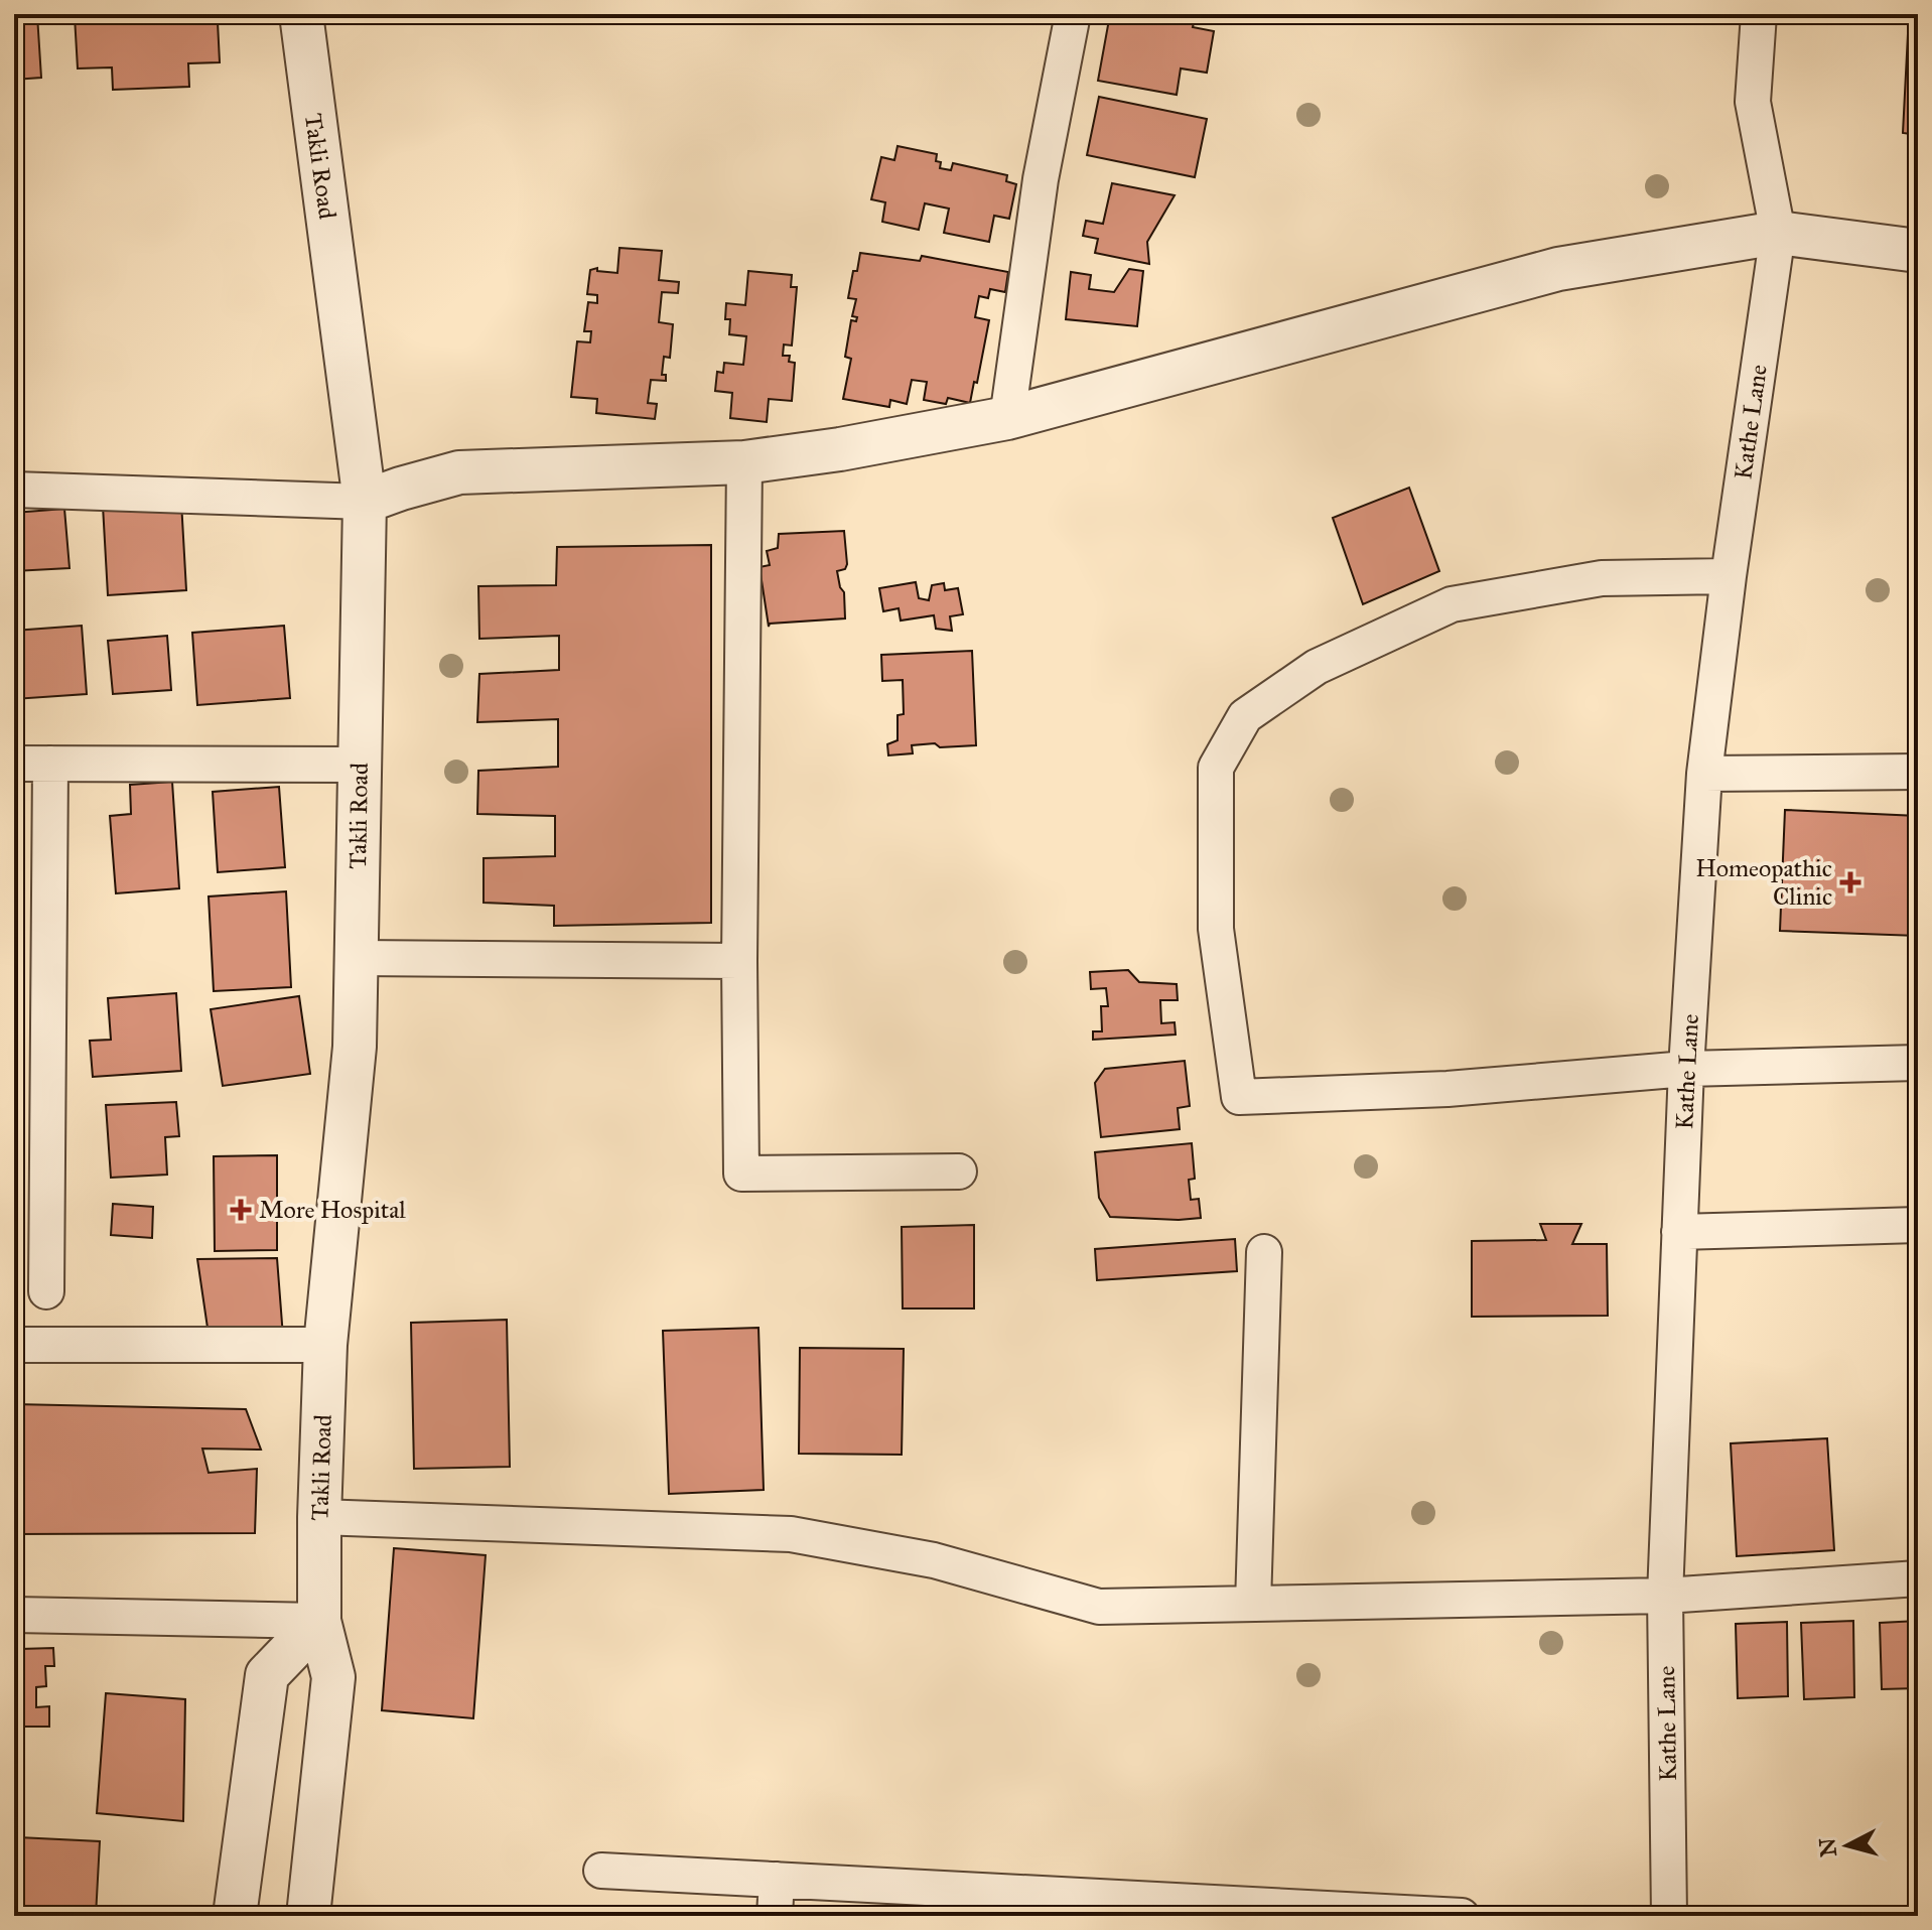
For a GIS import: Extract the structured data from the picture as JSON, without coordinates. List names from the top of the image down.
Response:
{
  "streets": {
    "street": ["Takli Road", "Kathe Lane"]
  },
  "places": {
    "health": ["Homeopathic Clinic", "More Hospital"]
  },
  "north": "left"
}
